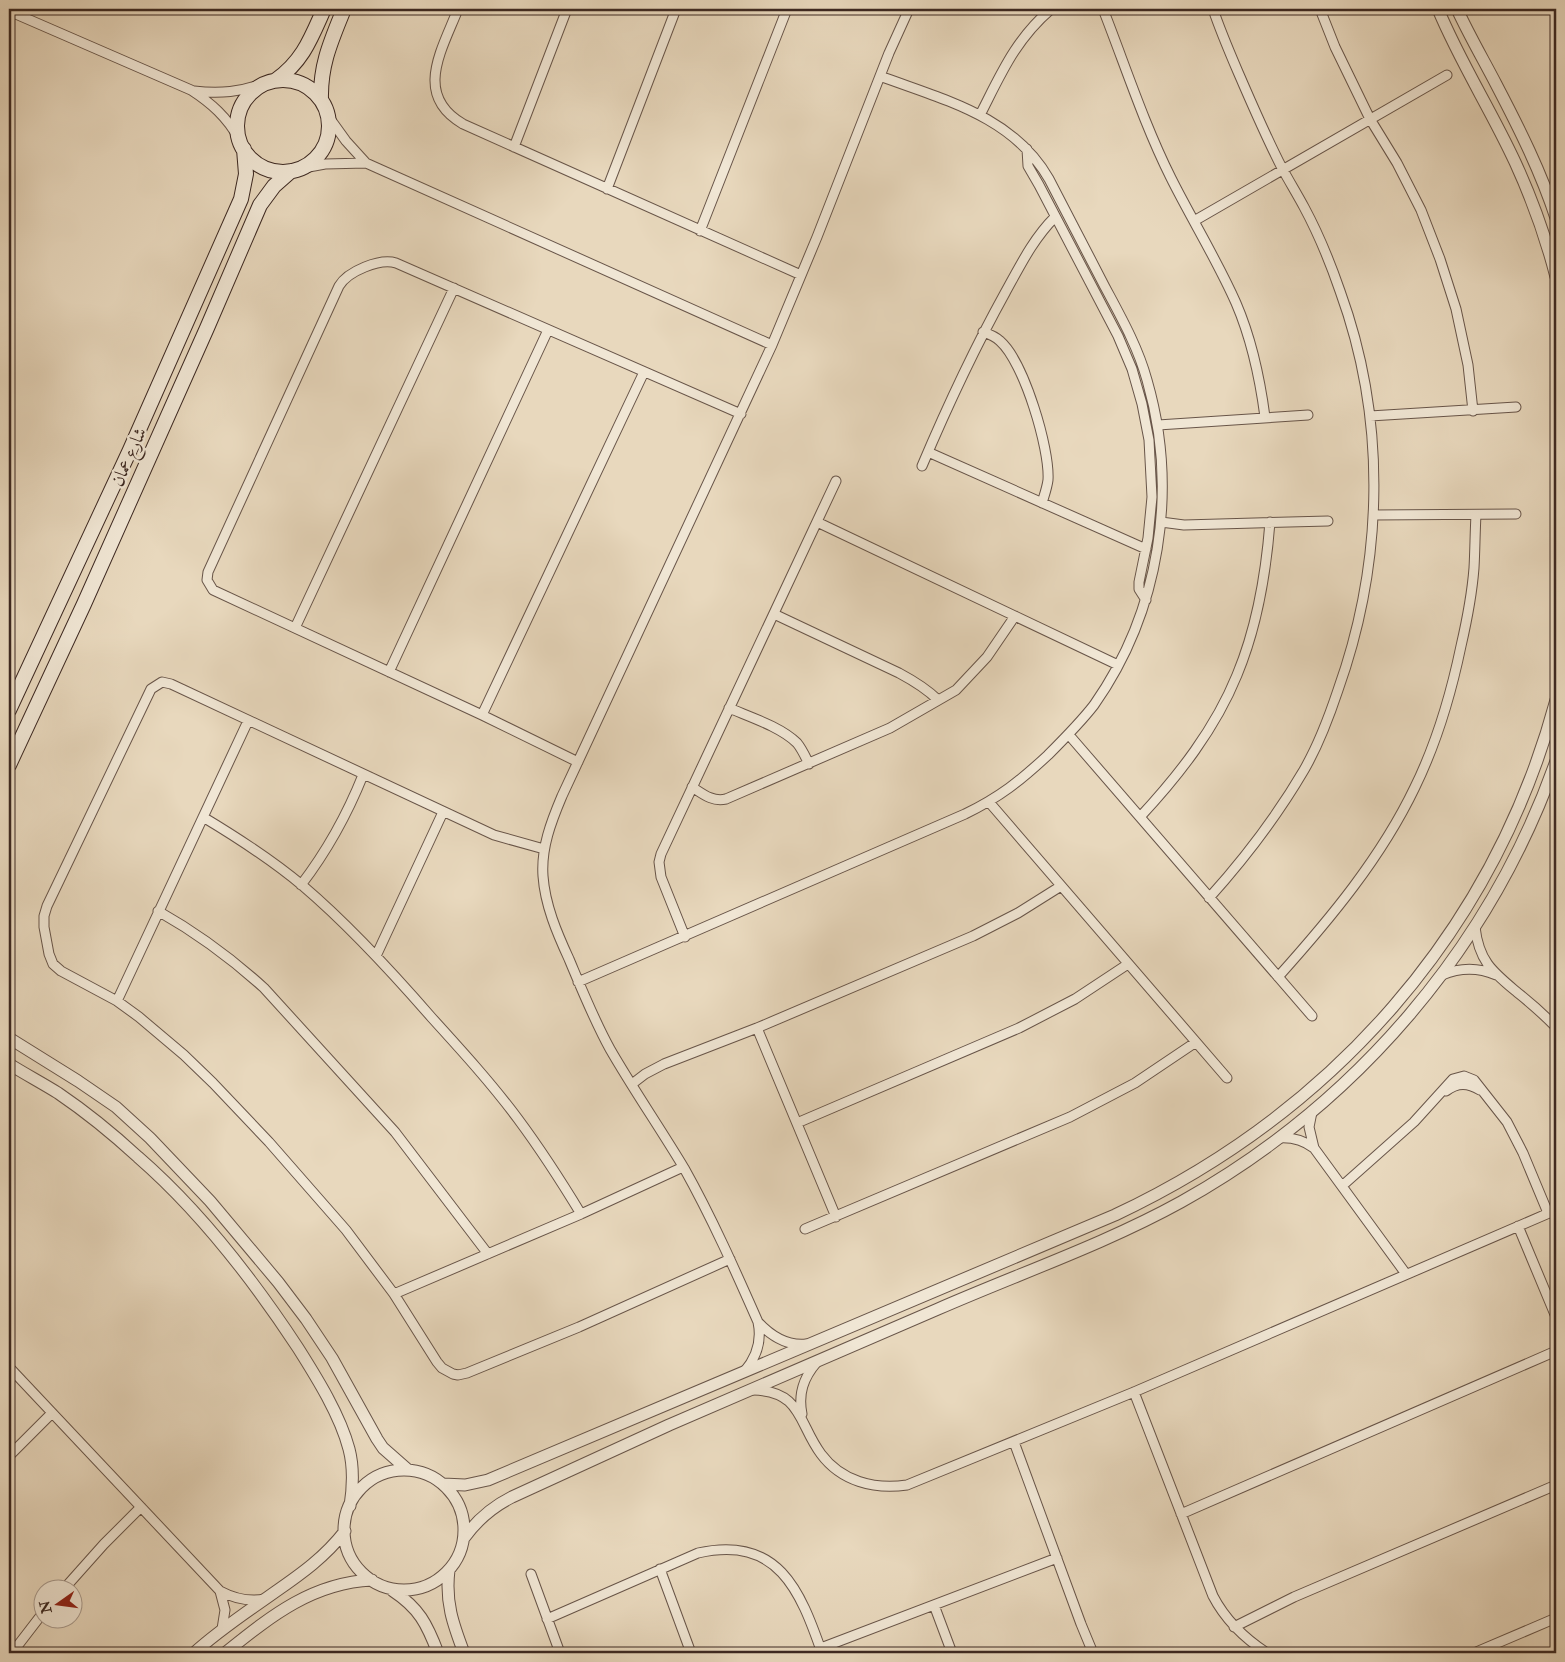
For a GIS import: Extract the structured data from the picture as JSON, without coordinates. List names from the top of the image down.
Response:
{
  "streets": {
    "main road": ["شارع عمان"]
  },
  "north": "left"
}
